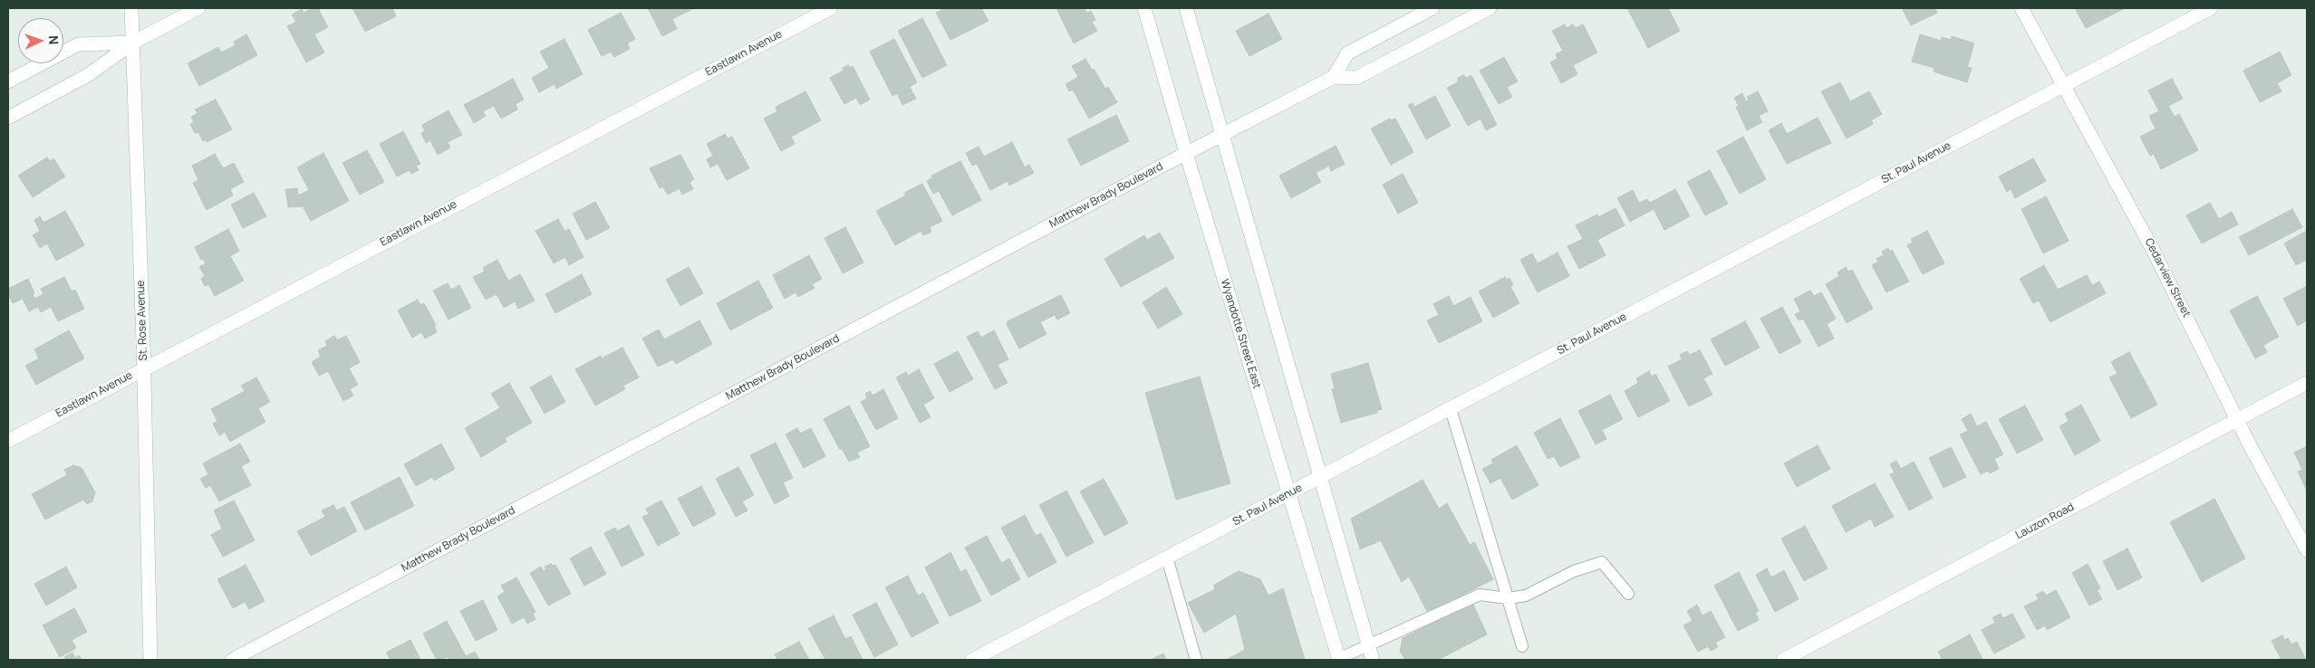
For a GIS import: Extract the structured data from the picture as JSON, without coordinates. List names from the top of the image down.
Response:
{
  "streets": {
    "street": [
      "Eastlawn Avenue",
      "St. Paul Avenue",
      "Matthew Brady Boulevard",
      "Cedarview Street",
      "St. Rose Avenue",
      "Wyandotte Street East",
      "Lauzon Road"
    ]
  },
  "crossings": [
    ["Eastlawn Avenue", "St. Rose Avenue"],
    ["St. Paul Avenue", "Cedarview Street"],
    ["St. Paul Avenue", "Wyandotte Street East"],
    ["Matthew Brady Boulevard", "Wyandotte Street East"],
    ["Cedarview Street", "Lauzon Road"]
  ],
  "north": "right"
}
